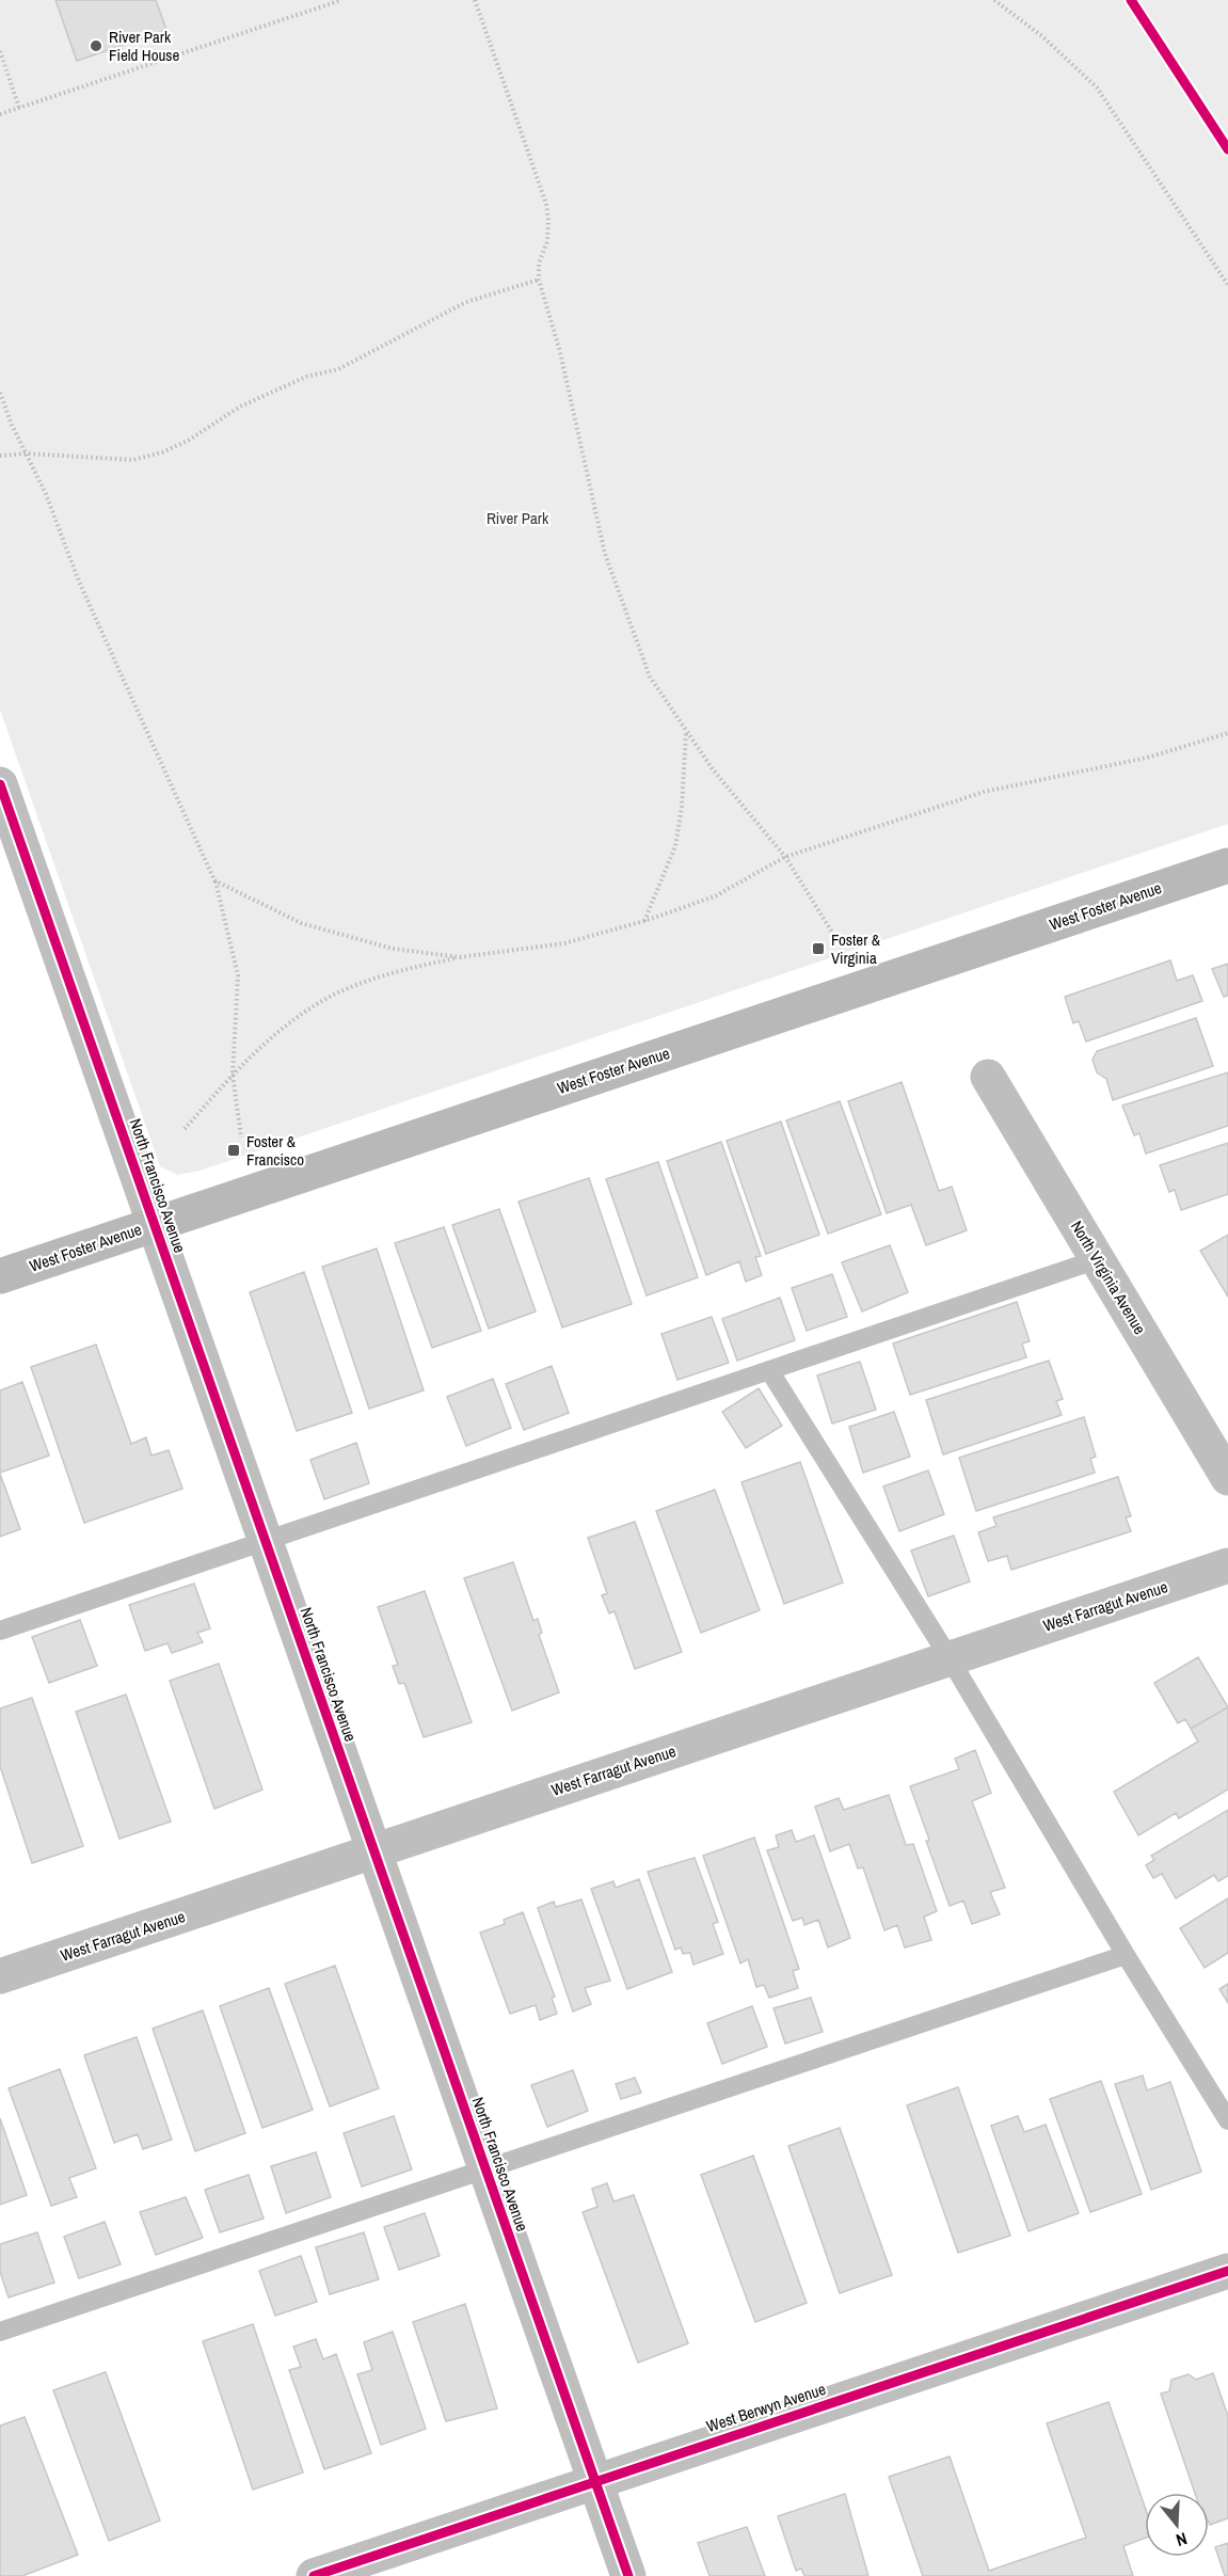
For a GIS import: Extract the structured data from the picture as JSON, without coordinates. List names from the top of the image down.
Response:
{
  "streets": {
    "main road": ["West Foster Avenue"],
    "street": [
      "North Francisco Avenue",
      "North Virginia Avenue",
      "West Farragut Avenue",
      "West Berwyn Avenue"
    ]
  },
  "crossings": [
    ["West Foster Avenue", "North Francisco Avenue"],
    ["North Francisco Avenue", "West Farragut Avenue"],
    ["North Francisco Avenue", "West Berwyn Avenue"]
  ],
  "parks": ["River Park"],
  "places": {
    "other": ["River Park Field House"],
    "transit": ["Foster & Virginia", "Foster & Francisco"]
  },
  "north": "bottom"
}
